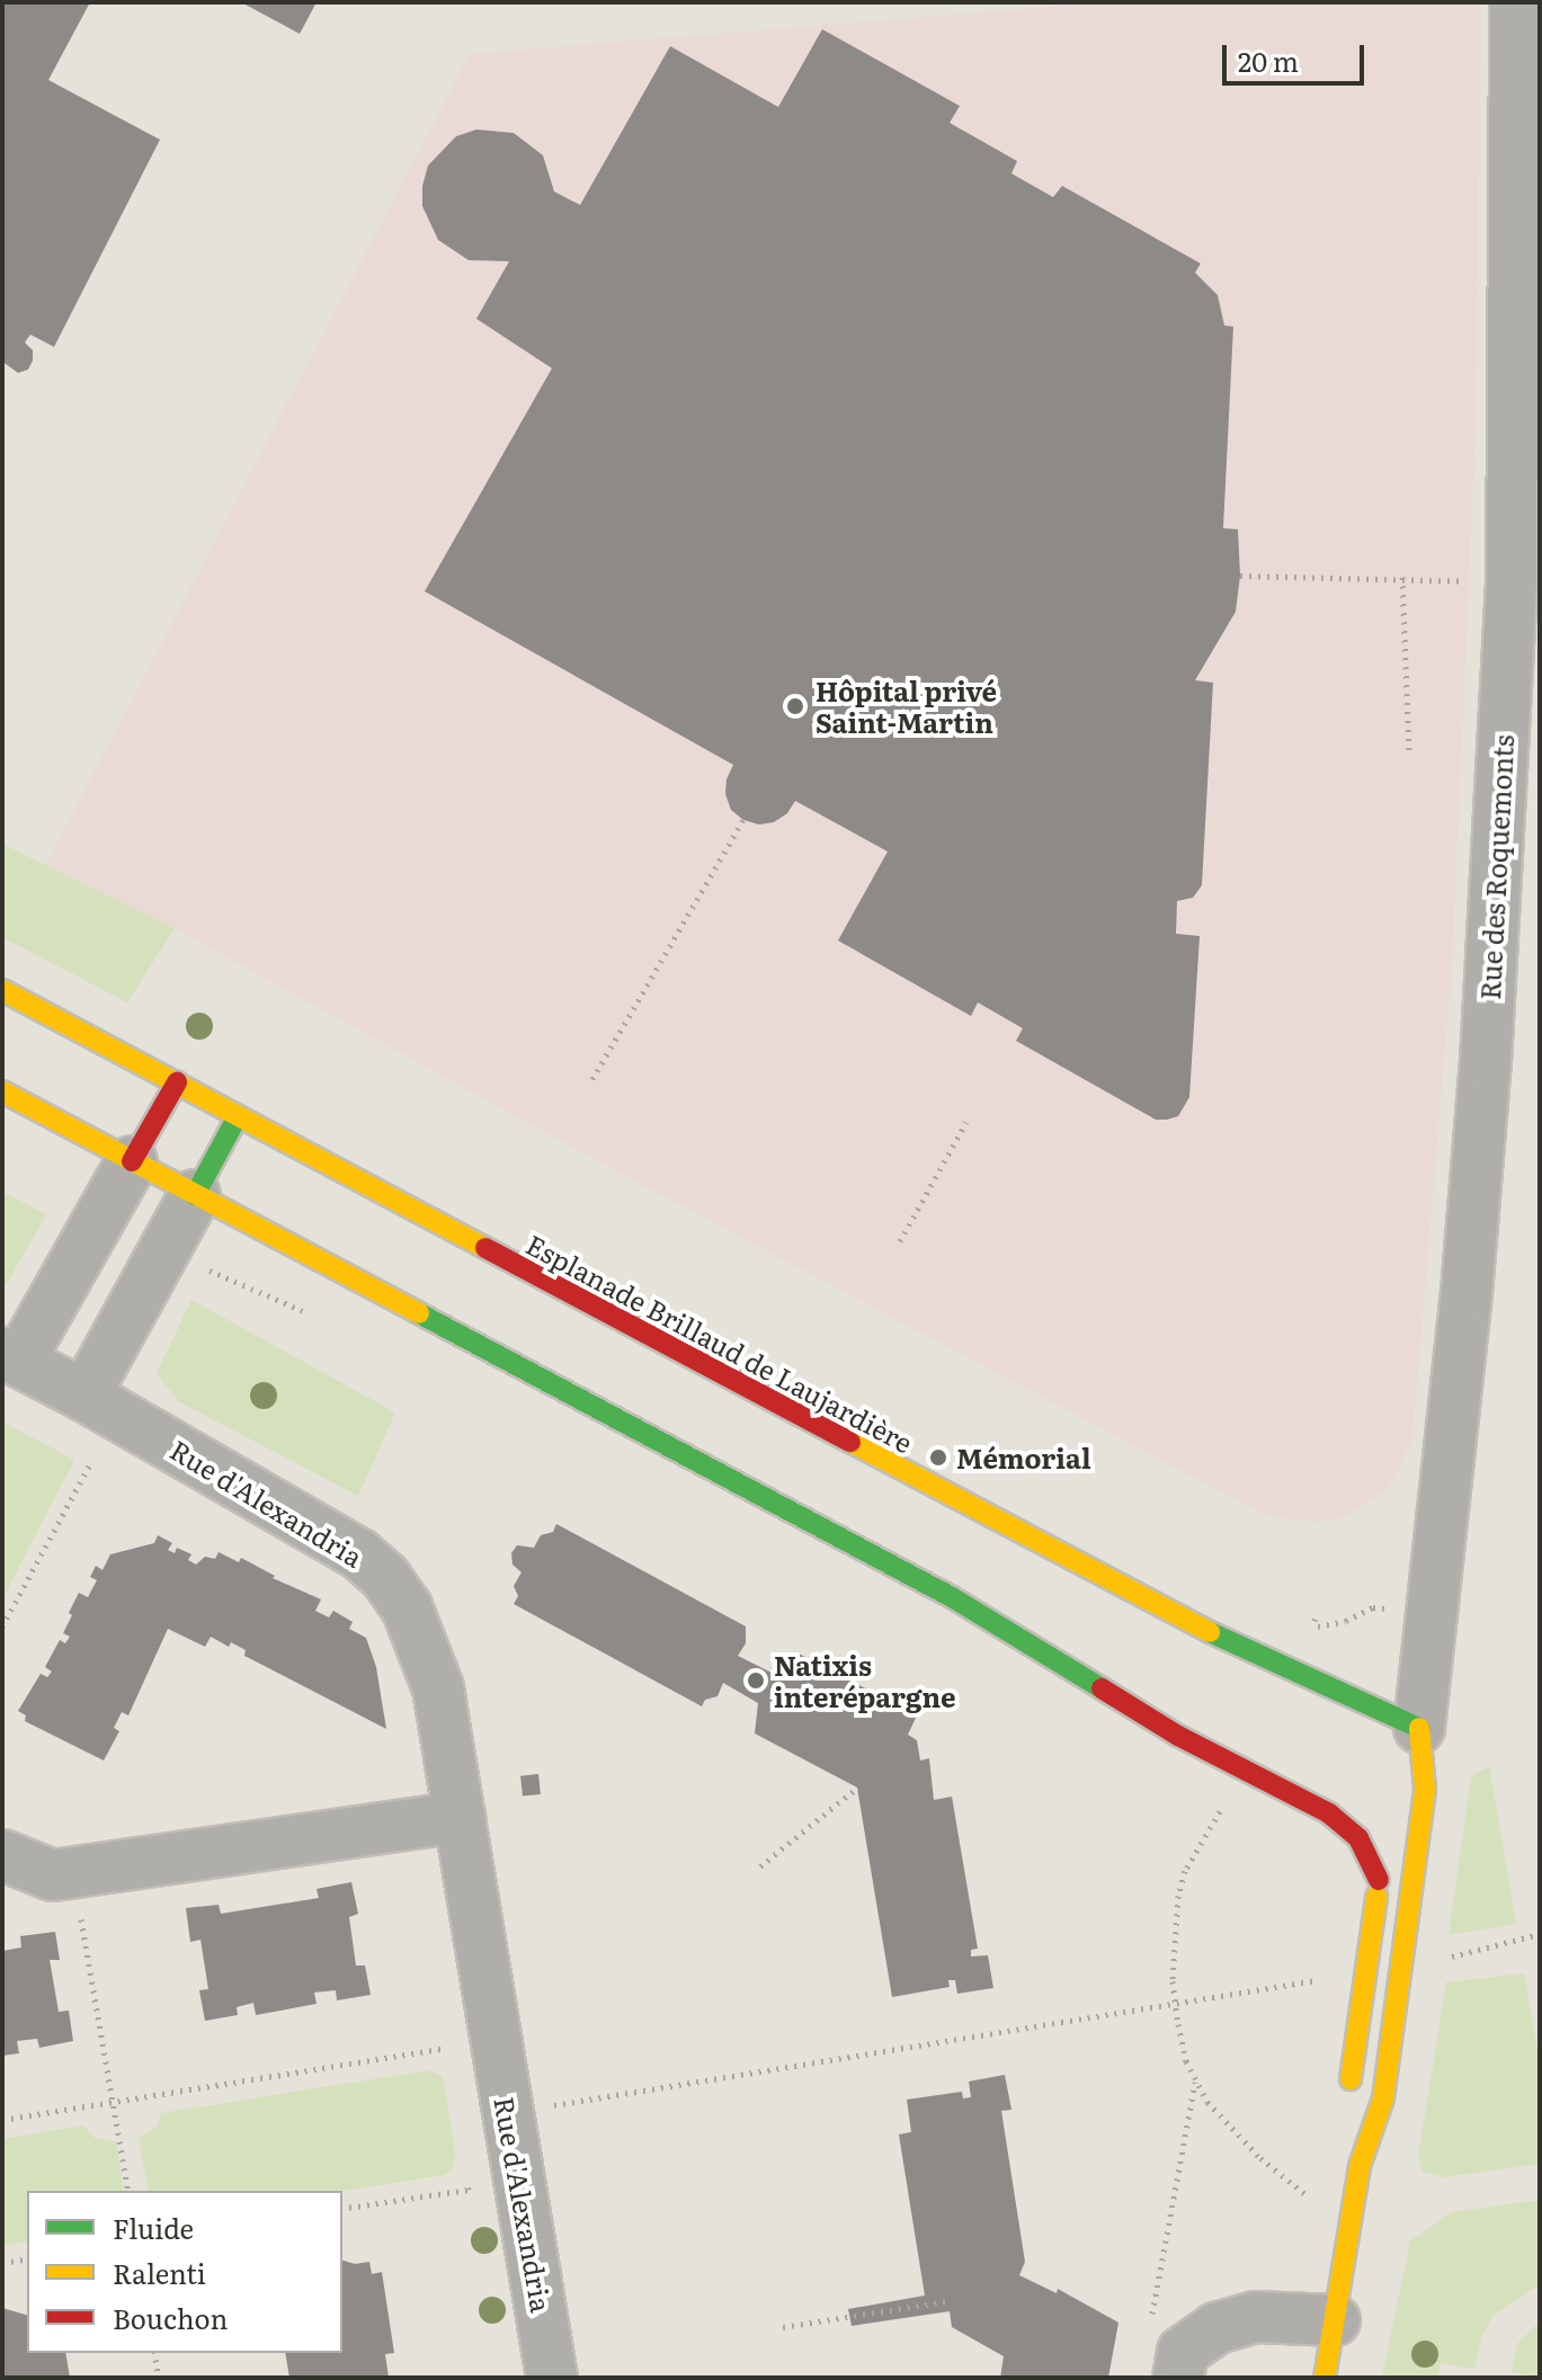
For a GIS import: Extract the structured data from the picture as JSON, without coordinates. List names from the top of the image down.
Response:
{
  "streets": {
    "street": ["Rue des Roquemonts", "Esplanade Brillaud de Laujardière", "Rue d'Alexandria"]
  },
  "crossings": [
    ["Rue des Roquemonts", "Esplanade Brillaud de Laujardière"]
  ],
  "places": ["Hôpital privé Saint-Martin", "Mémorial", "Natixis interépargne"],
  "legend": ["Fluide", "Ralenti", "Bouchon"],
  "scale_bar": "20 m"
}
